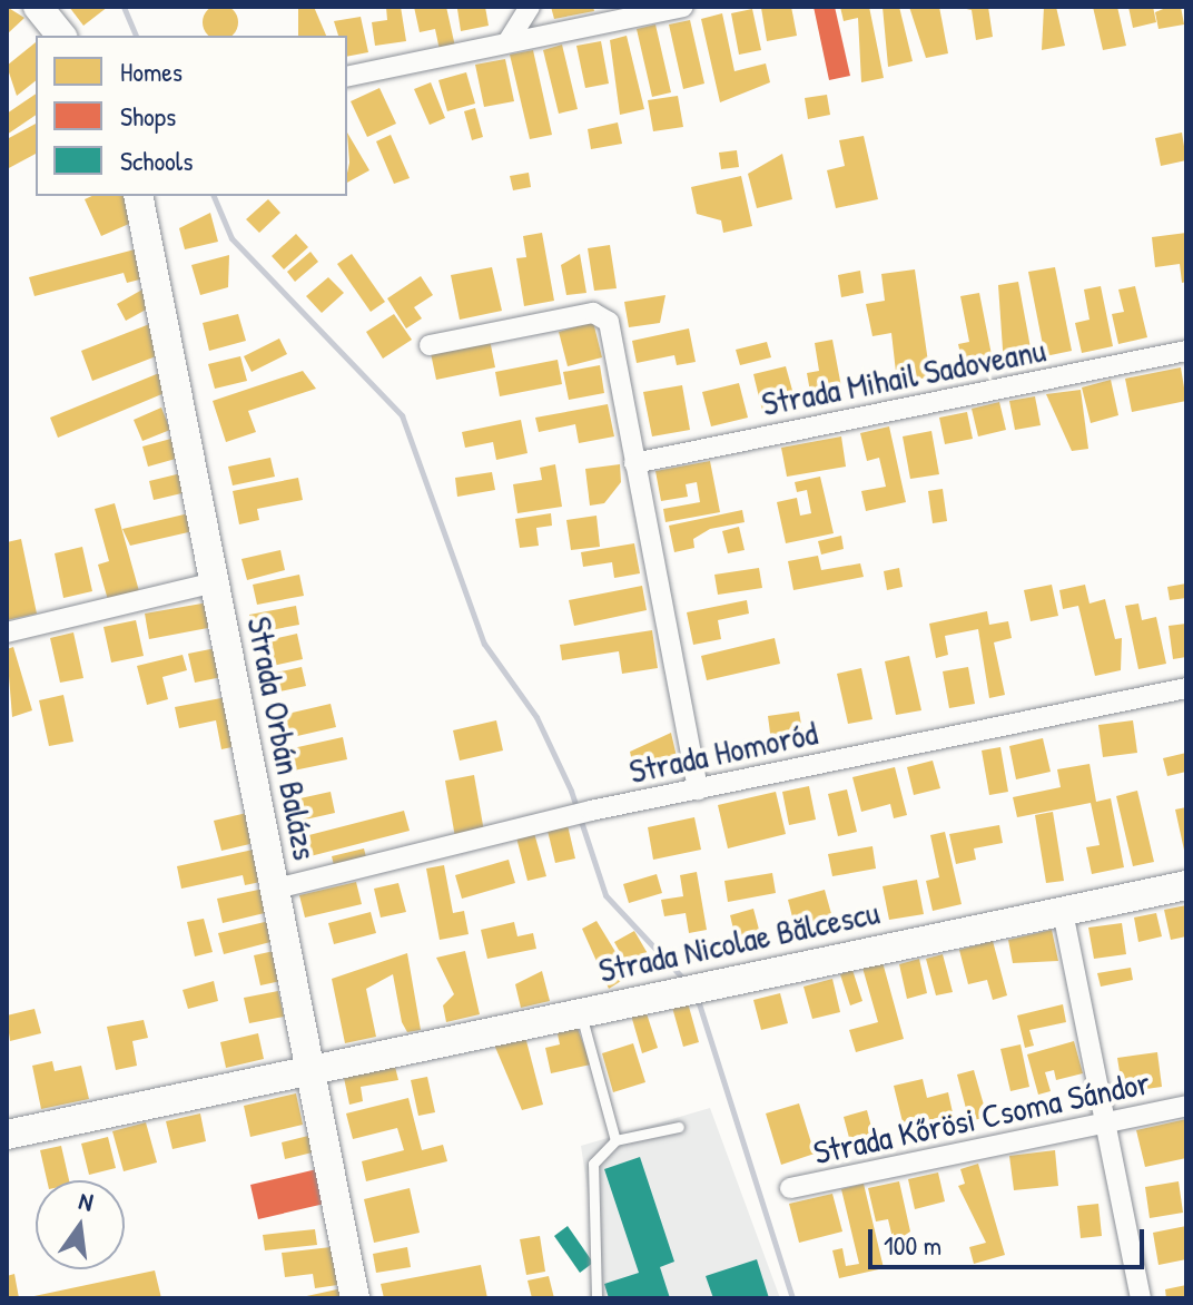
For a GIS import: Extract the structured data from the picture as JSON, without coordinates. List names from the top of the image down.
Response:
{
  "streets": {
    "main road": ["Strada Orbán Balázs", "Strada Nicolae Bălcescu"],
    "street": ["Strada Mihail Sadoveanu", "Strada Homoród", "Strada Kőrösi Csoma Sándor"]
  },
  "crossings": [
    ["Strada Orbán Balázs", "Strada Homoród"],
    ["Strada Orbán Balázs", "Strada Nicolae Bălcescu"]
  ],
  "legend": ["Homes", "Shops", "Schools"],
  "scale_bar": "100 m",
  "north": "top"
}
